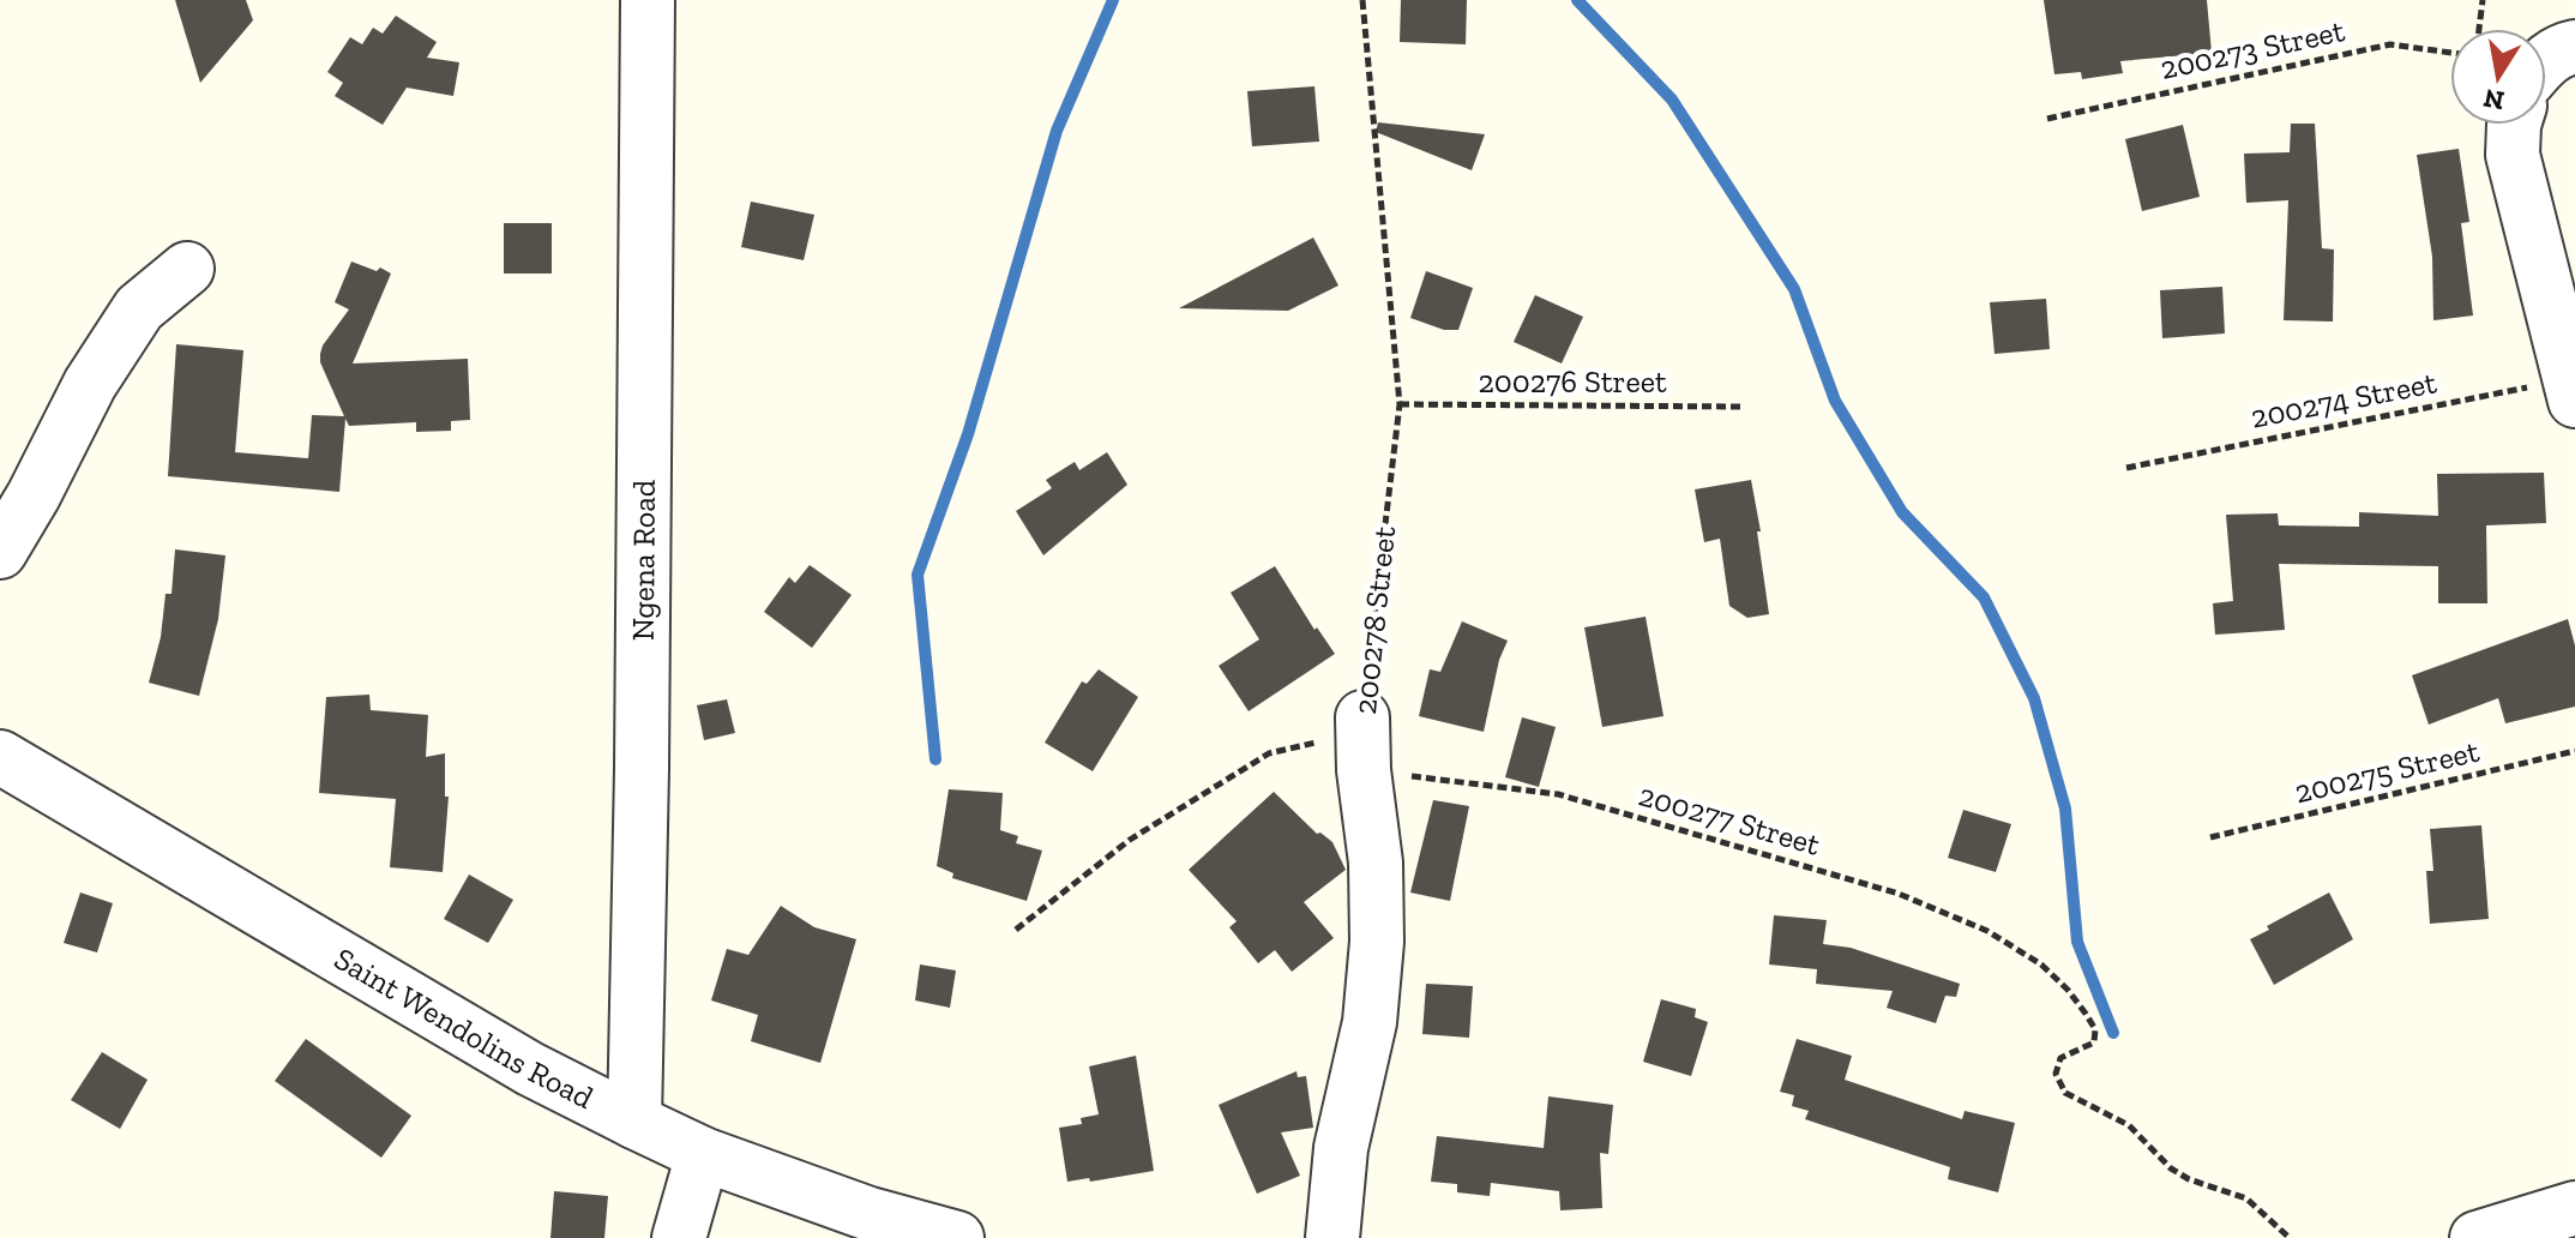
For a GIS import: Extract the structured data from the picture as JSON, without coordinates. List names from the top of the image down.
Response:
{
  "streets": {
    "street": ["Ngena Road", "200278 Street", "Saint Wendolins Road"],
    "path": [
      "200273 Street",
      "200276 Street",
      "200274 Street",
      "200275 Street",
      "200277 Street"
    ]
  },
  "crossings": [
    ["200276 Street", "200278 Street"],
    ["Ngena Road", "Saint Wendolins Road"],
    ["200278 Street", "200277 Street"]
  ],
  "north": "bottom"
}
